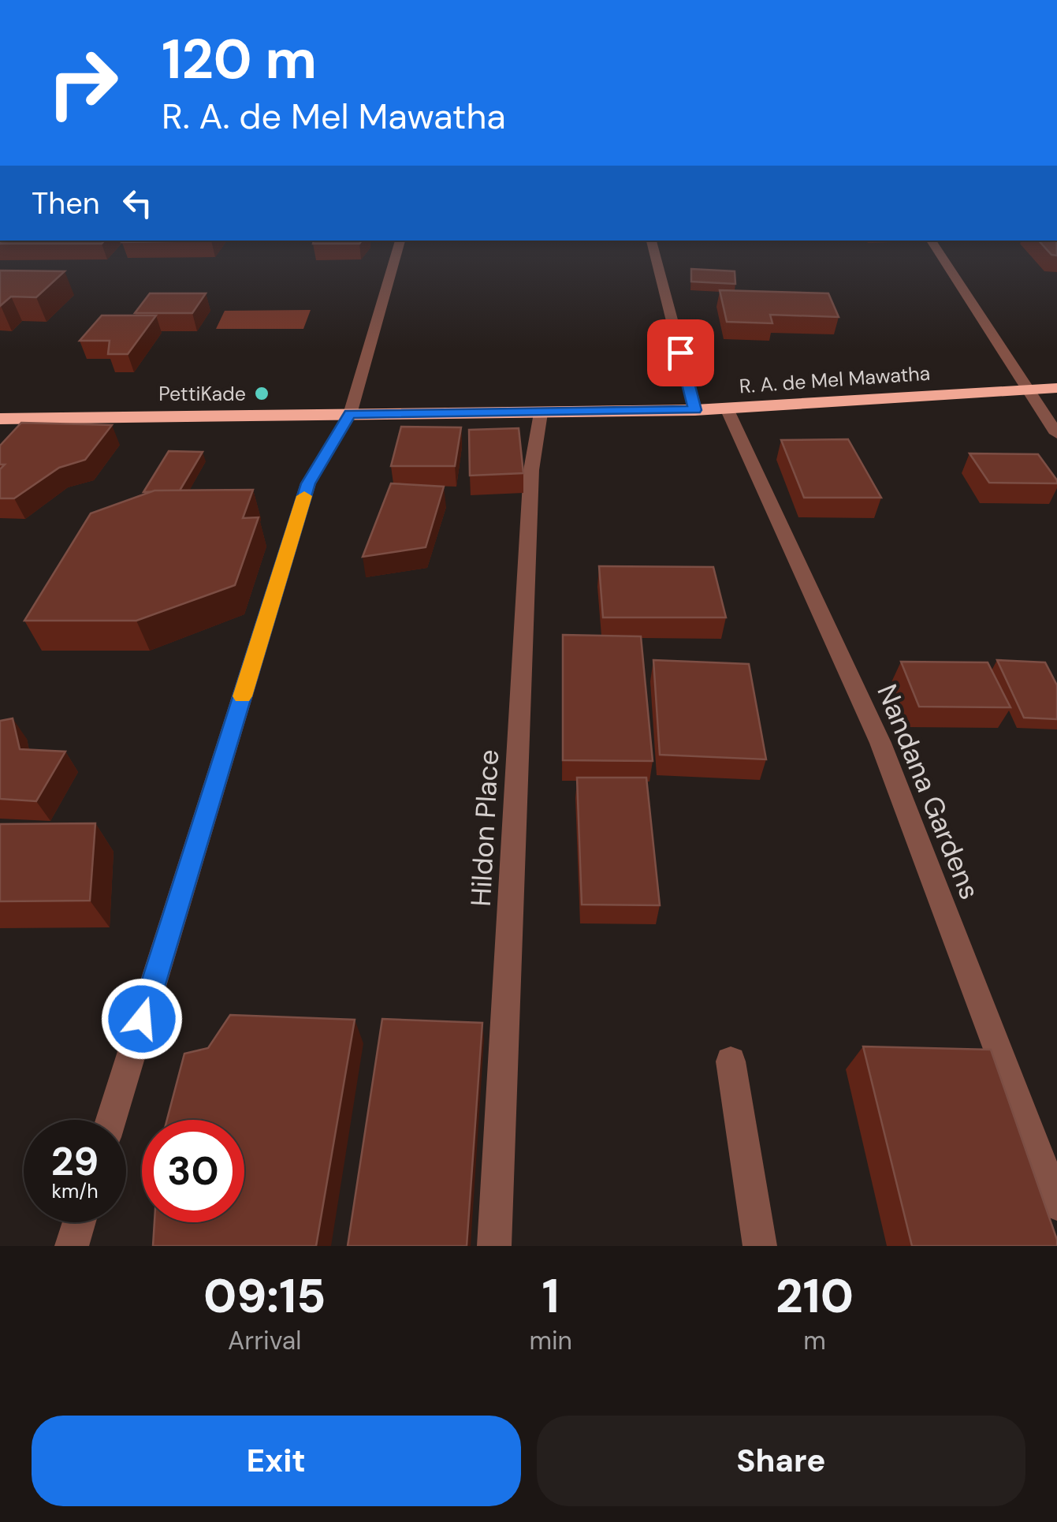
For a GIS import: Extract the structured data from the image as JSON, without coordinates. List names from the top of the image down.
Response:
{
  "streets": {
    "highway": ["R. A. de Mel Mawatha"],
    "street": ["Nandana Gardens", "Hildon Place"]
  },
  "crossings": [
    ["R. A. de Mel Mawatha", "Nandana Gardens"],
    ["R. A. de Mel Mawatha", "Hildon Place"]
  ],
  "places": ["PettiKade"],
  "page": {
    "turn": ["120 m", "R. A. de Mel Mawatha"],
    "then": "Then",
    "speed": "29 km/h",
    "limit": "30",
    "eta": [
      "09:15",
      "Arrival",
      "1",
      "min",
      "210",
      "m"
    ],
    "buttons": ["Exit", "Share"]
  }
}
